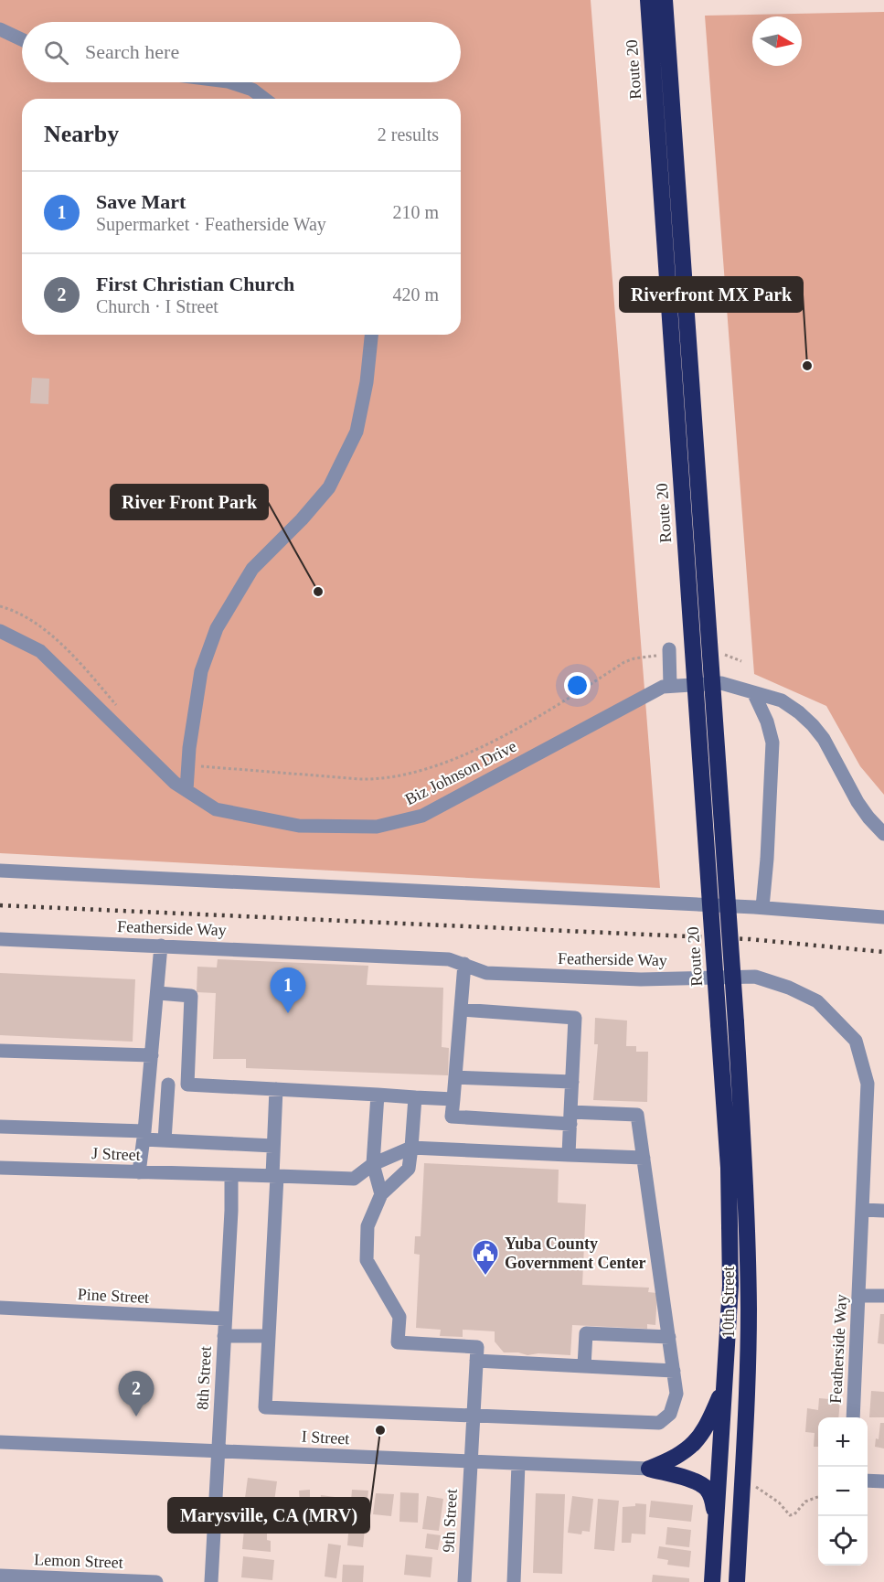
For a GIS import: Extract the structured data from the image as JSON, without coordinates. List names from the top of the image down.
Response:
{
  "streets": {
    "highway": ["Route 20", "10th Street"],
    "street": [
      "Biz Johnson Drive",
      "Featherside Way",
      "J Street",
      "Pine Street",
      "8th Street",
      "I Street",
      "9th Street",
      "Lemon Street"
    ]
  },
  "crossings": [
    ["Route 20", "10th Street"],
    ["J Street", "8th Street"],
    ["Pine Street", "8th Street"],
    ["8th Street", "I Street"],
    ["I Street", "9th Street"]
  ],
  "places": {
    "other": ["Riverfront MX Park", "River Front Park", "Marysville, CA (MRV)"],
    "public building": ["Yuba County Government Center"]
  },
  "north": "right",
  "page": {
    "search": "Search here",
    "heading": ["Nearby", "2 results"],
    "list": [
      {
        "mark": "1",
        "name": "Save Mart",
        "note": "Supermarket · Featherside Way",
        "value": "210 m"
      },
      {
        "mark": "2",
        "name": "First Christian Church",
        "note": "Church · I Street",
        "value": "420 m"
      }
    ],
    "pins": ["1", "2"],
    "map_buttons": ["+", "−"]
  }
}
